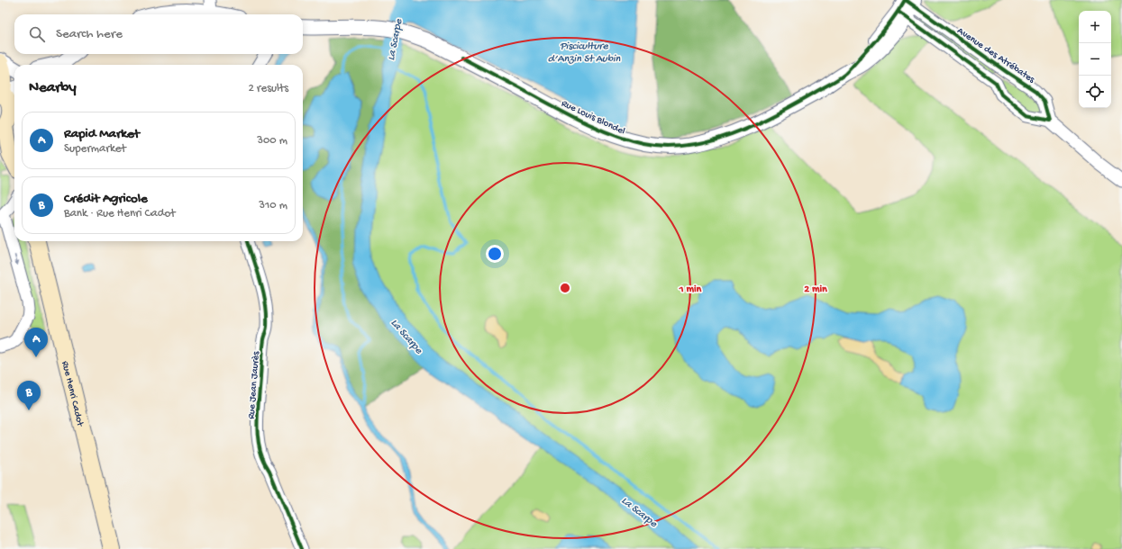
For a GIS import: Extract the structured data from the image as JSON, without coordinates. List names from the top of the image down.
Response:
{
  "streets": {
    "main road": ["Rue Henri Cadot"],
    "street": ["Avenue des Atrébates", "Rue Louis Blondel", "Rue Jean Jaurès"]
  },
  "crossings": [
    ["Avenue des Atrébates", "Rue Louis Blondel"]
  ],
  "water": ["La Scarpe", "Pisciculture d’Anzin St Aubin"],
  "page": {
    "map_buttons": ["+", "−"],
    "search": "Search here",
    "heading": ["Nearby", "2 results"],
    "list": [
      {
        "mark": "A",
        "name": "Rapid Market",
        "note": "Supermarket",
        "value": "300 m"
      },
      {
        "mark": "B",
        "name": "Crédit Agricole",
        "note": "Bank · Rue Henri Cadot",
        "value": "310 m"
      }
    ],
    "pins": ["A", "B"]
  },
  "rings": ["1 min", "2 min"]
}
